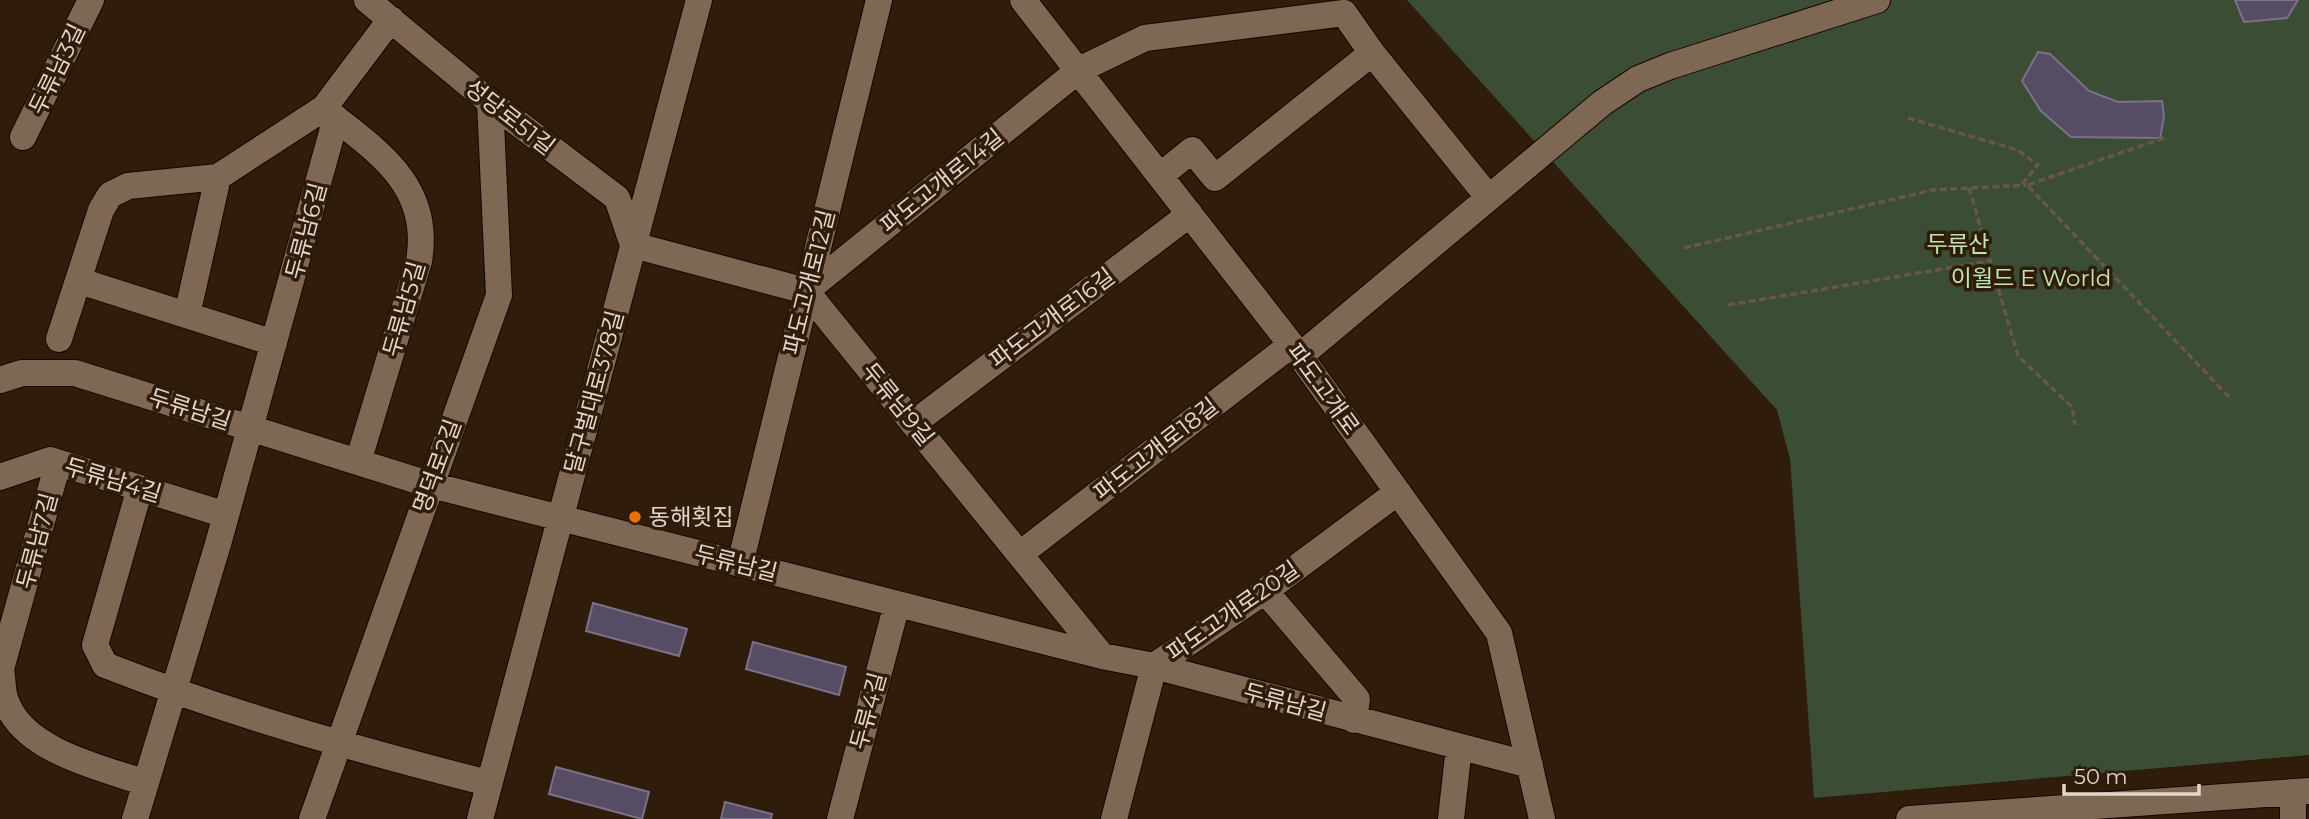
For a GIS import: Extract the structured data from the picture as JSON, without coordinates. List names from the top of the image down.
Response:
{
  "streets": {
    "street": [
      "두류남3길",
      "성당로51길",
      "파도고개로14길",
      "두류남6길",
      "파도고개로12길",
      "두류남5길",
      "파도고개로16길",
      "파도고개로",
      "달구벌대로378길",
      "두류남9길",
      "두류남길",
      "파도고개로18길",
      "명덕로2길",
      "두류남4길",
      "두류남7길",
      "파도고개로20길",
      "두류4길"
    ]
  },
  "crossings": [
    ["성당로51길", "두류남6길"],
    ["성당로51길", "달구벌대로378길"],
    ["성당로51길", "명덕로2길"],
    ["파도고개로14길", "파도고개로12길"],
    ["파도고개로14길", "파도고개로"],
    ["파도고개로14길", "두류남9길"],
    ["두류남6길", "두류남5길"],
    ["두류남6길", "두류남길"],
    ["파도고개로12길", "두류남9길"],
    ["파도고개로12길", "두류남길"],
    ["두류남5길", "두류남길"],
    ["파도고개로16길", "파도고개로"],
    ["파도고개로16길", "두류남9길"],
    ["파도고개로", "두류남길"],
    ["파도고개로", "파도고개로18길"],
    ["파도고개로", "파도고개로20길"],
    ["달구벌대로378길", "두류남길"],
    ["두류남9길", "두류남길"],
    ["두류남9길", "파도고개로18길"],
    ["두류남길", "명덕로2길"],
    ["두류남길", "파도고개로20길"],
    ["두류남길", "두류4길"],
    ["두류남4길", "두류남7길"]
  ],
  "parks": ["두류산", "이월드 E World"],
  "places": ["동해횟집"],
  "scale_bar": "50 m"
}
